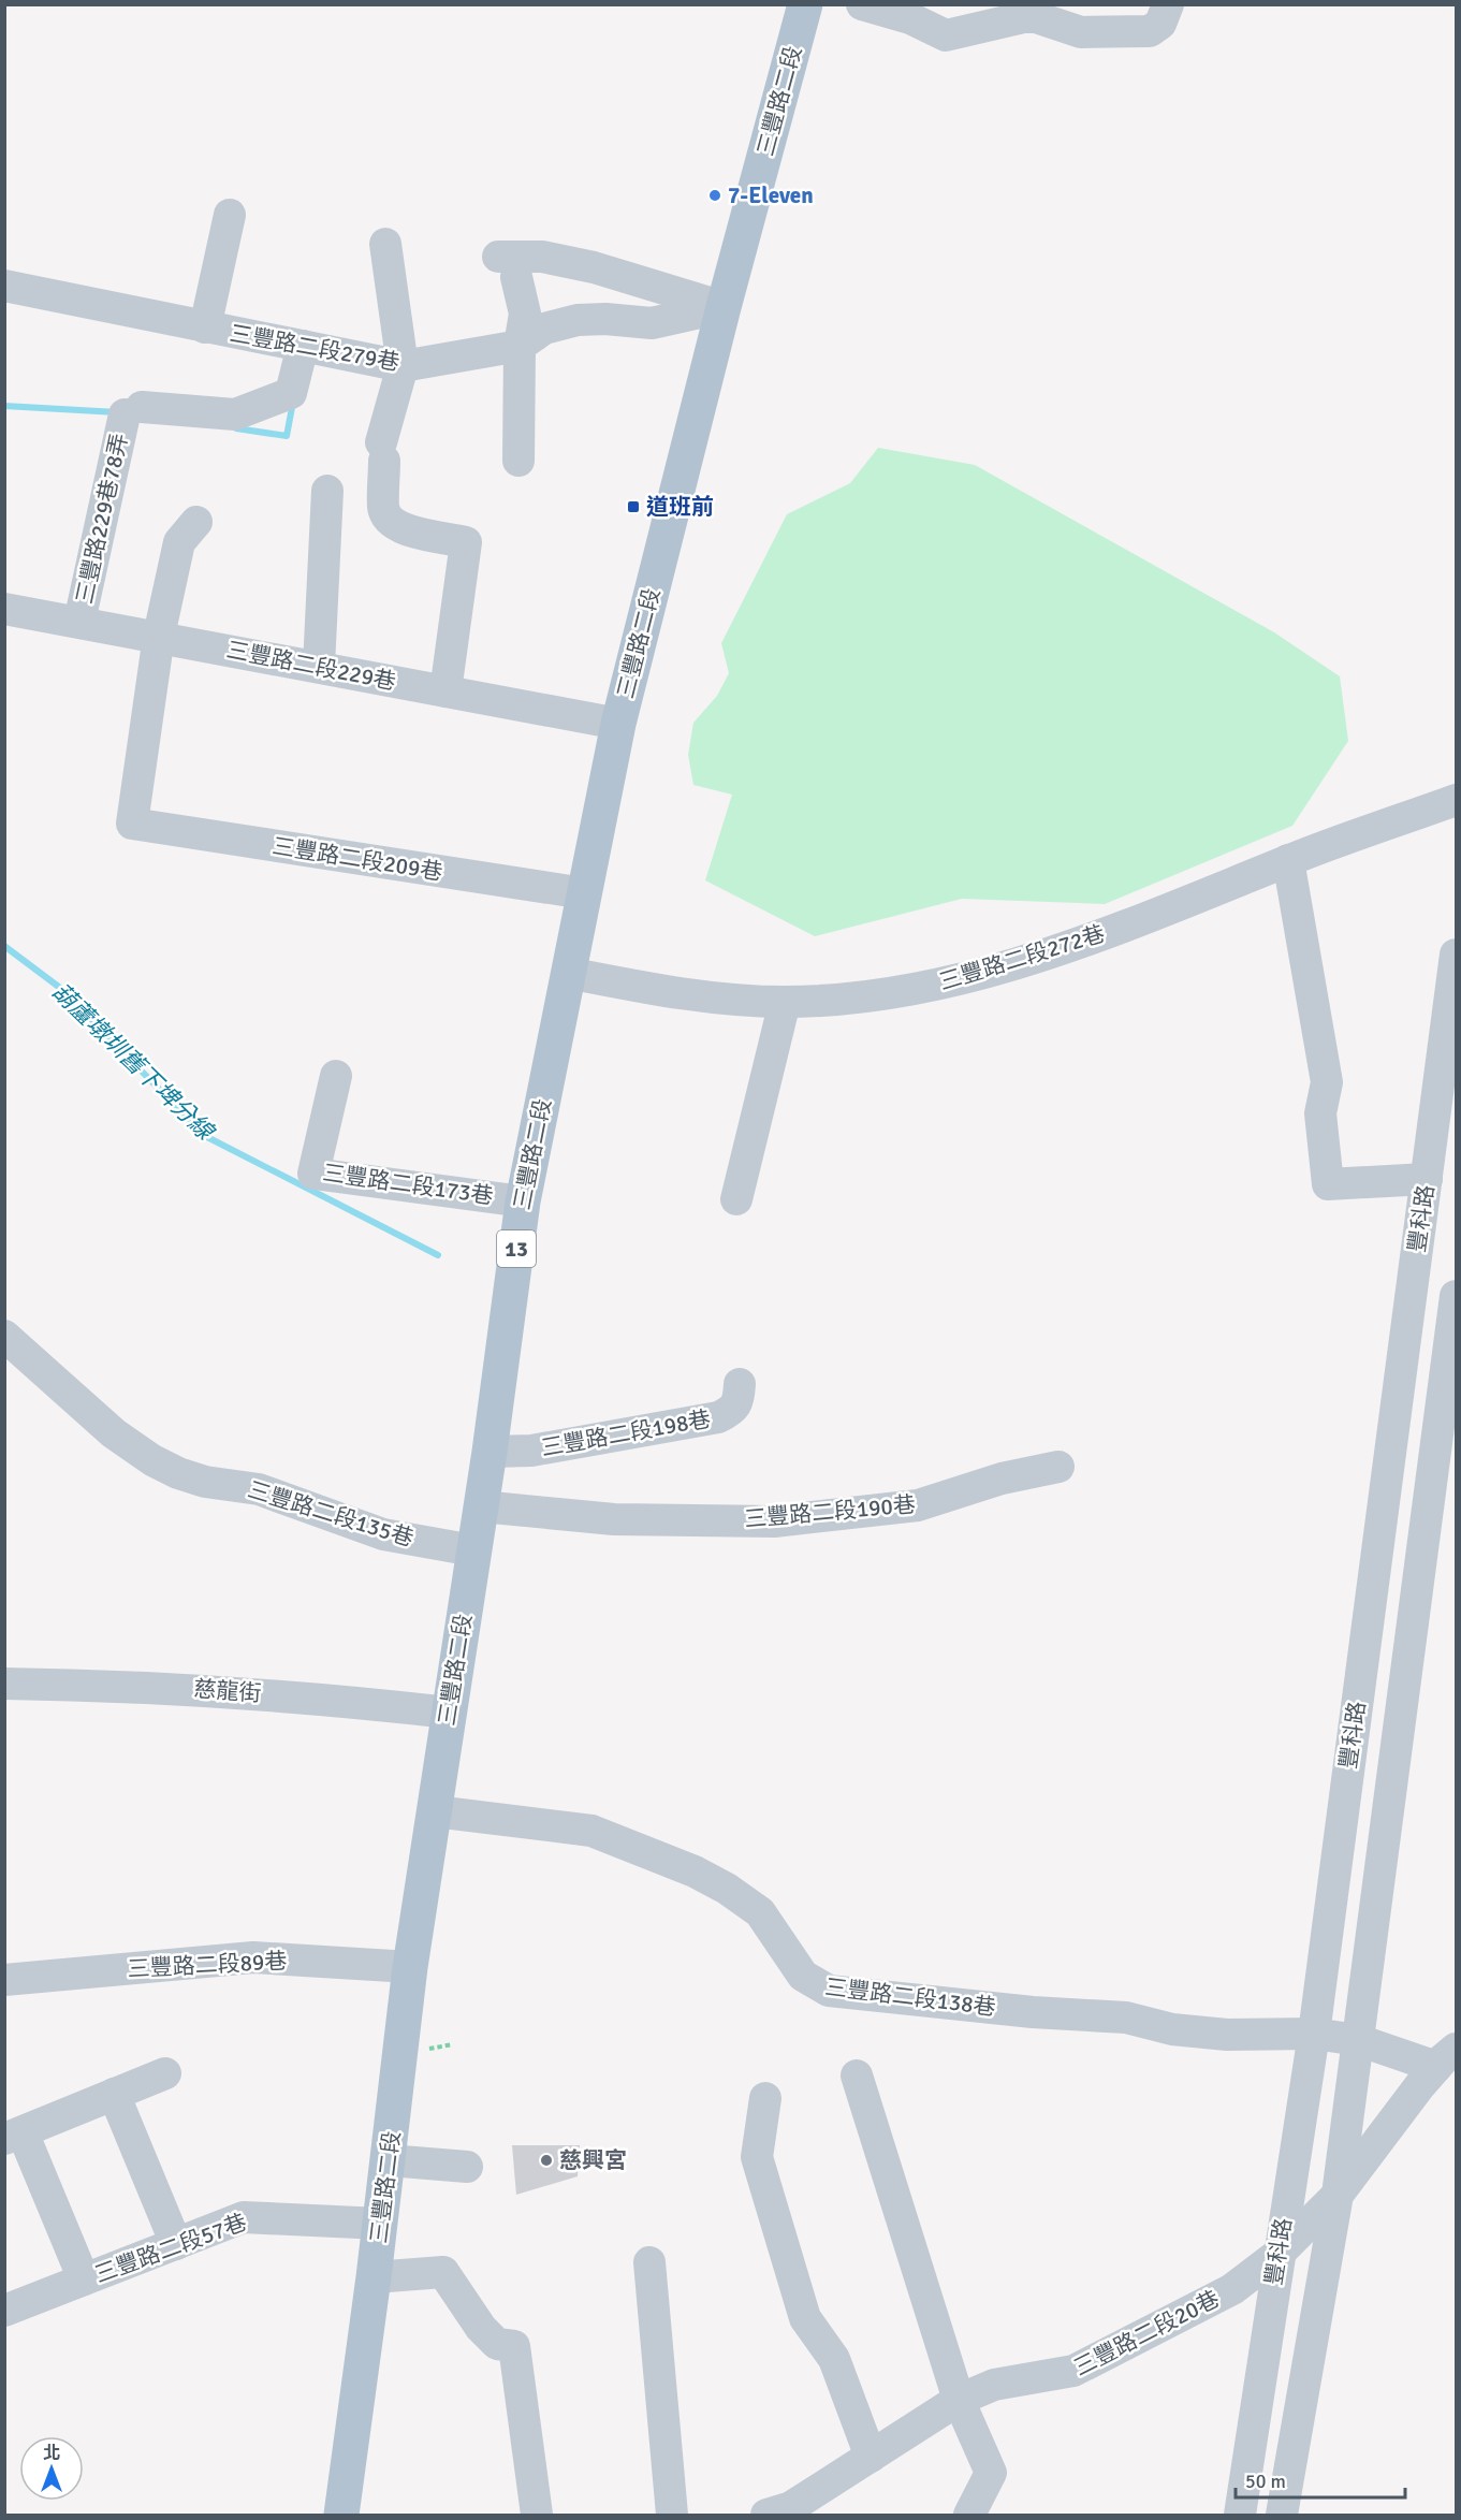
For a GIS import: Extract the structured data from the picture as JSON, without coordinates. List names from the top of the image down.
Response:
{
  "streets": {
    "main road": ["三豐路二段", "13"],
    "street": [
      "三豐路二段279巷",
      "三豐路229巷78弄",
      "三豐路二段229巷",
      "三豐路二段209巷",
      "三豐路二段272巷",
      "三豐路二段173巷",
      "豐科路",
      "三豐路二段198巷",
      "三豐路二段190巷",
      "三豐路二段135巷",
      "慈龍街",
      "三豐路二段89巷",
      "三豐路二段138巷",
      "三豐路二段57巷",
      "三豐路二段20巷"
    ]
  },
  "crossings": [
    ["三豐路二段", "三豐路二段279巷"],
    ["三豐路二段", "三豐路二段229巷"],
    ["三豐路二段", "三豐路二段209巷"],
    ["三豐路二段", "三豐路二段272巷"],
    ["三豐路二段", "三豐路二段173巷"],
    ["三豐路二段", "三豐路二段198巷"],
    ["三豐路二段", "三豐路二段190巷"],
    ["三豐路二段", "三豐路二段135巷"],
    ["三豐路二段", "慈龍街"],
    ["三豐路二段", "三豐路二段89巷"],
    ["三豐路二段", "三豐路二段138巷"],
    ["三豐路二段", "三豐路二段57巷"],
    ["三豐路二段279巷", "三豐路229巷78弄"],
    ["三豐路229巷78弄", "三豐路二段229巷"],
    ["三豐路二段229巷", "三豐路二段209巷"],
    ["豐科路", "三豐路二段138巷"],
    ["豐科路", "三豐路二段20巷"],
    ["三豐路二段138巷", "三豐路二段20巷"]
  ],
  "water": ["葫蘆墩圳舊下埤分線"],
  "places": {
    "other": ["7-Eleven", "慈興宮"],
    "transit": ["道班前"]
  },
  "scale_bar": "50 m",
  "north": "top"
}
